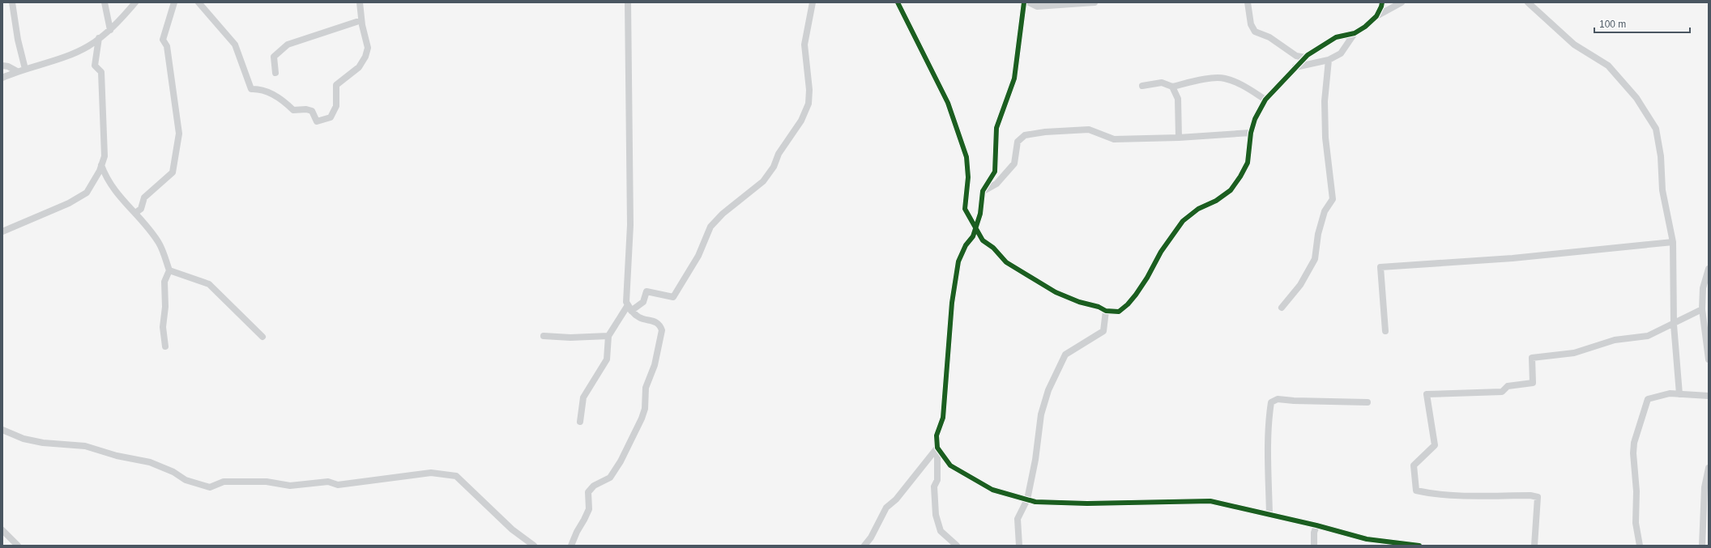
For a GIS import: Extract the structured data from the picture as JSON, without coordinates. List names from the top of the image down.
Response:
{
  "scale_bar": "100 m"
}
